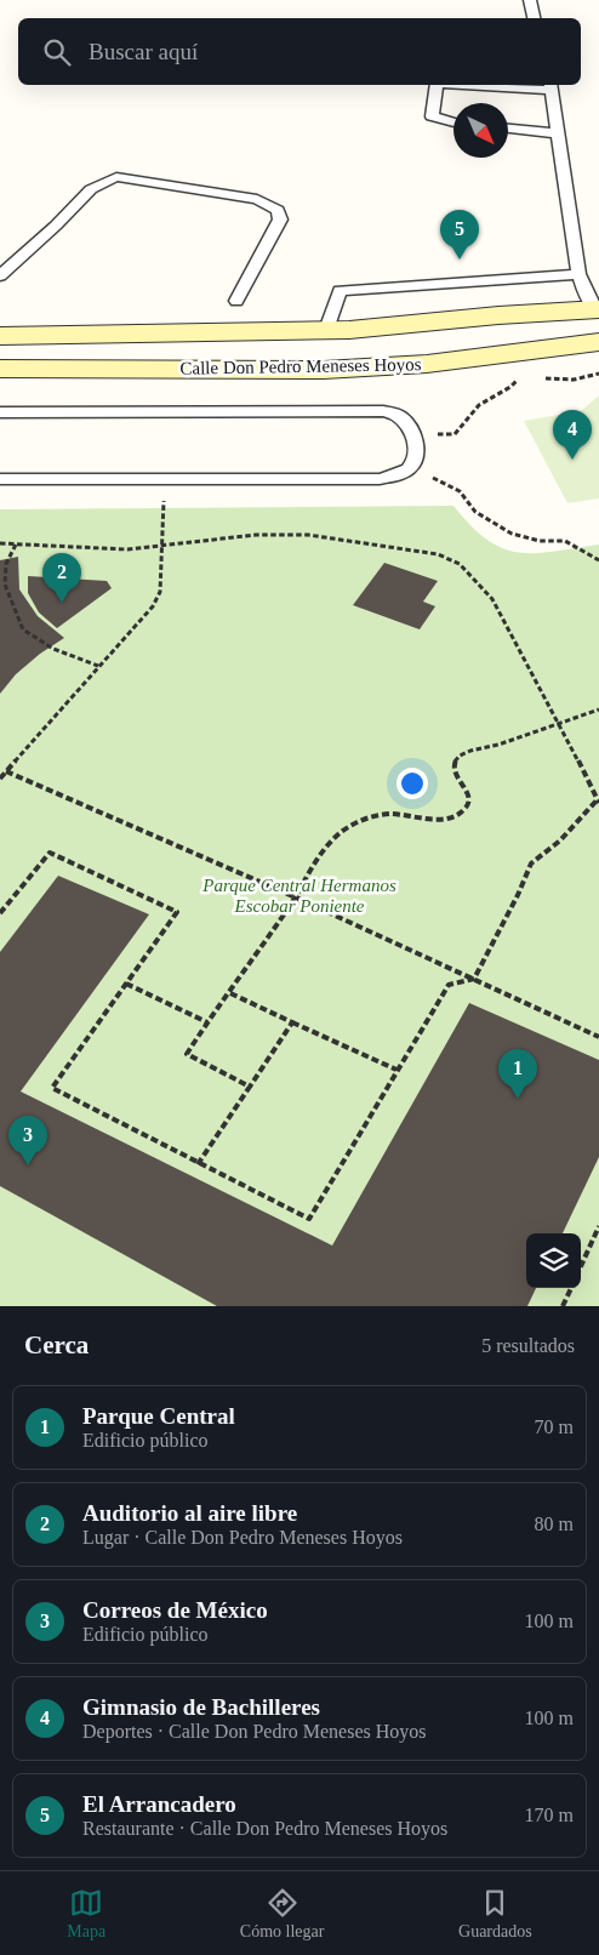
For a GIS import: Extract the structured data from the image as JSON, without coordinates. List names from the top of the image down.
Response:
{
  "streets": {
    "street": ["Calle Don Pedro Meneses Hoyos"]
  },
  "parks": ["Parque Central Hermanos Escobar Poniente"],
  "north": "bottom right",
  "page": {
    "search": "Buscar aquí",
    "pins": [
      "5",
      "4",
      "2",
      "1",
      "3"
    ],
    "heading": ["Cerca", "5 resultados"],
    "list": [
      {
        "mark": "1",
        "name": "Parque Central",
        "note": "Edificio público",
        "value": "70 m"
      },
      {
        "mark": "2",
        "name": "Auditorio al aire libre",
        "note": "Lugar · Calle Don Pedro Meneses Hoyos",
        "value": "80 m"
      },
      {
        "mark": "3",
        "name": "Correos de México",
        "note": "Edificio público",
        "value": "100 m"
      },
      {
        "mark": "4",
        "name": "Gimnasio de Bachilleres",
        "note": "Deportes · Calle Don Pedro Meneses Hoyos",
        "value": "100 m"
      },
      {
        "mark": "5",
        "name": "El Arrancadero",
        "note": "Restaurante · Calle Don Pedro Meneses Hoyos",
        "value": "170 m"
      }
    ],
    "nav": ["Mapa", "Cómo llegar", "Guardados"]
  }
}
